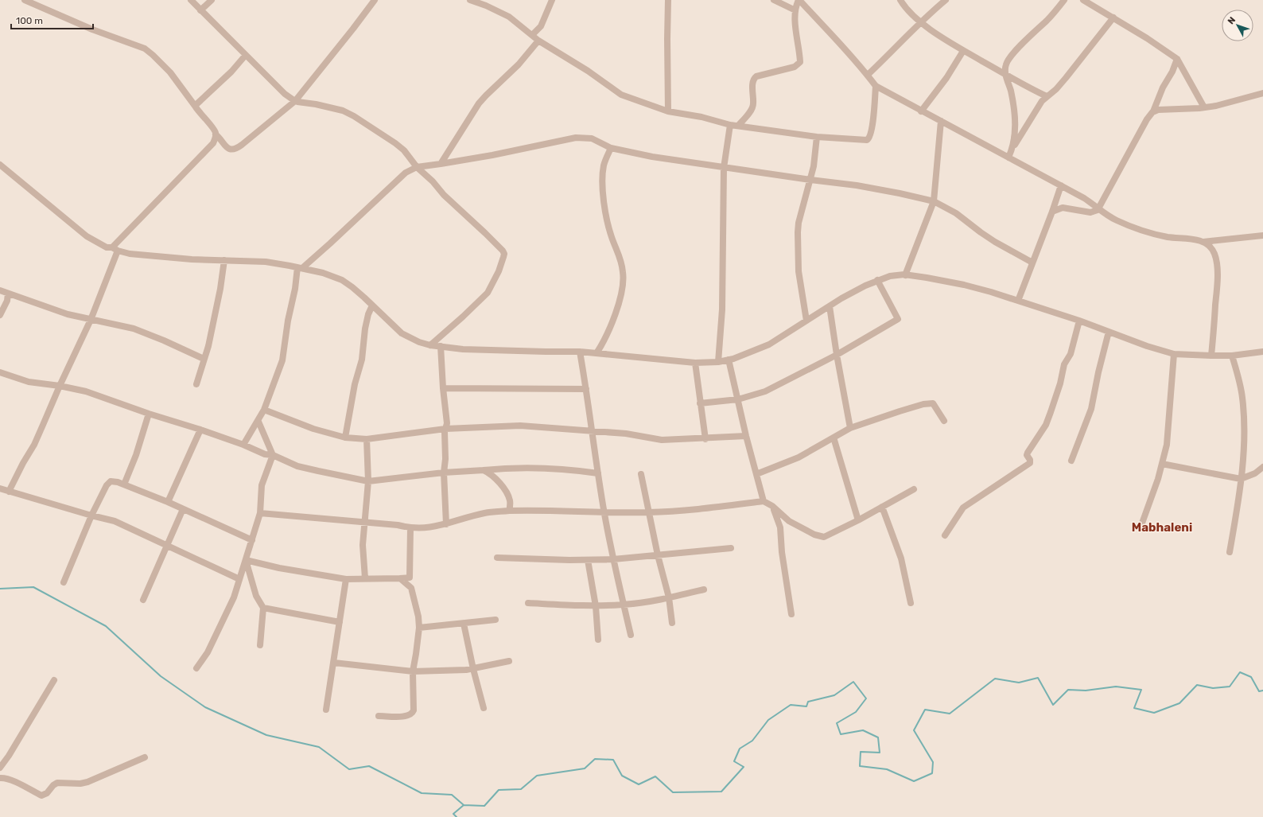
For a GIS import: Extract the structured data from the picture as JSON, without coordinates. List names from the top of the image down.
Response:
{
  "districts": ["Mabhaleni"],
  "scale_bar": "100 m",
  "north": "top left"
}
